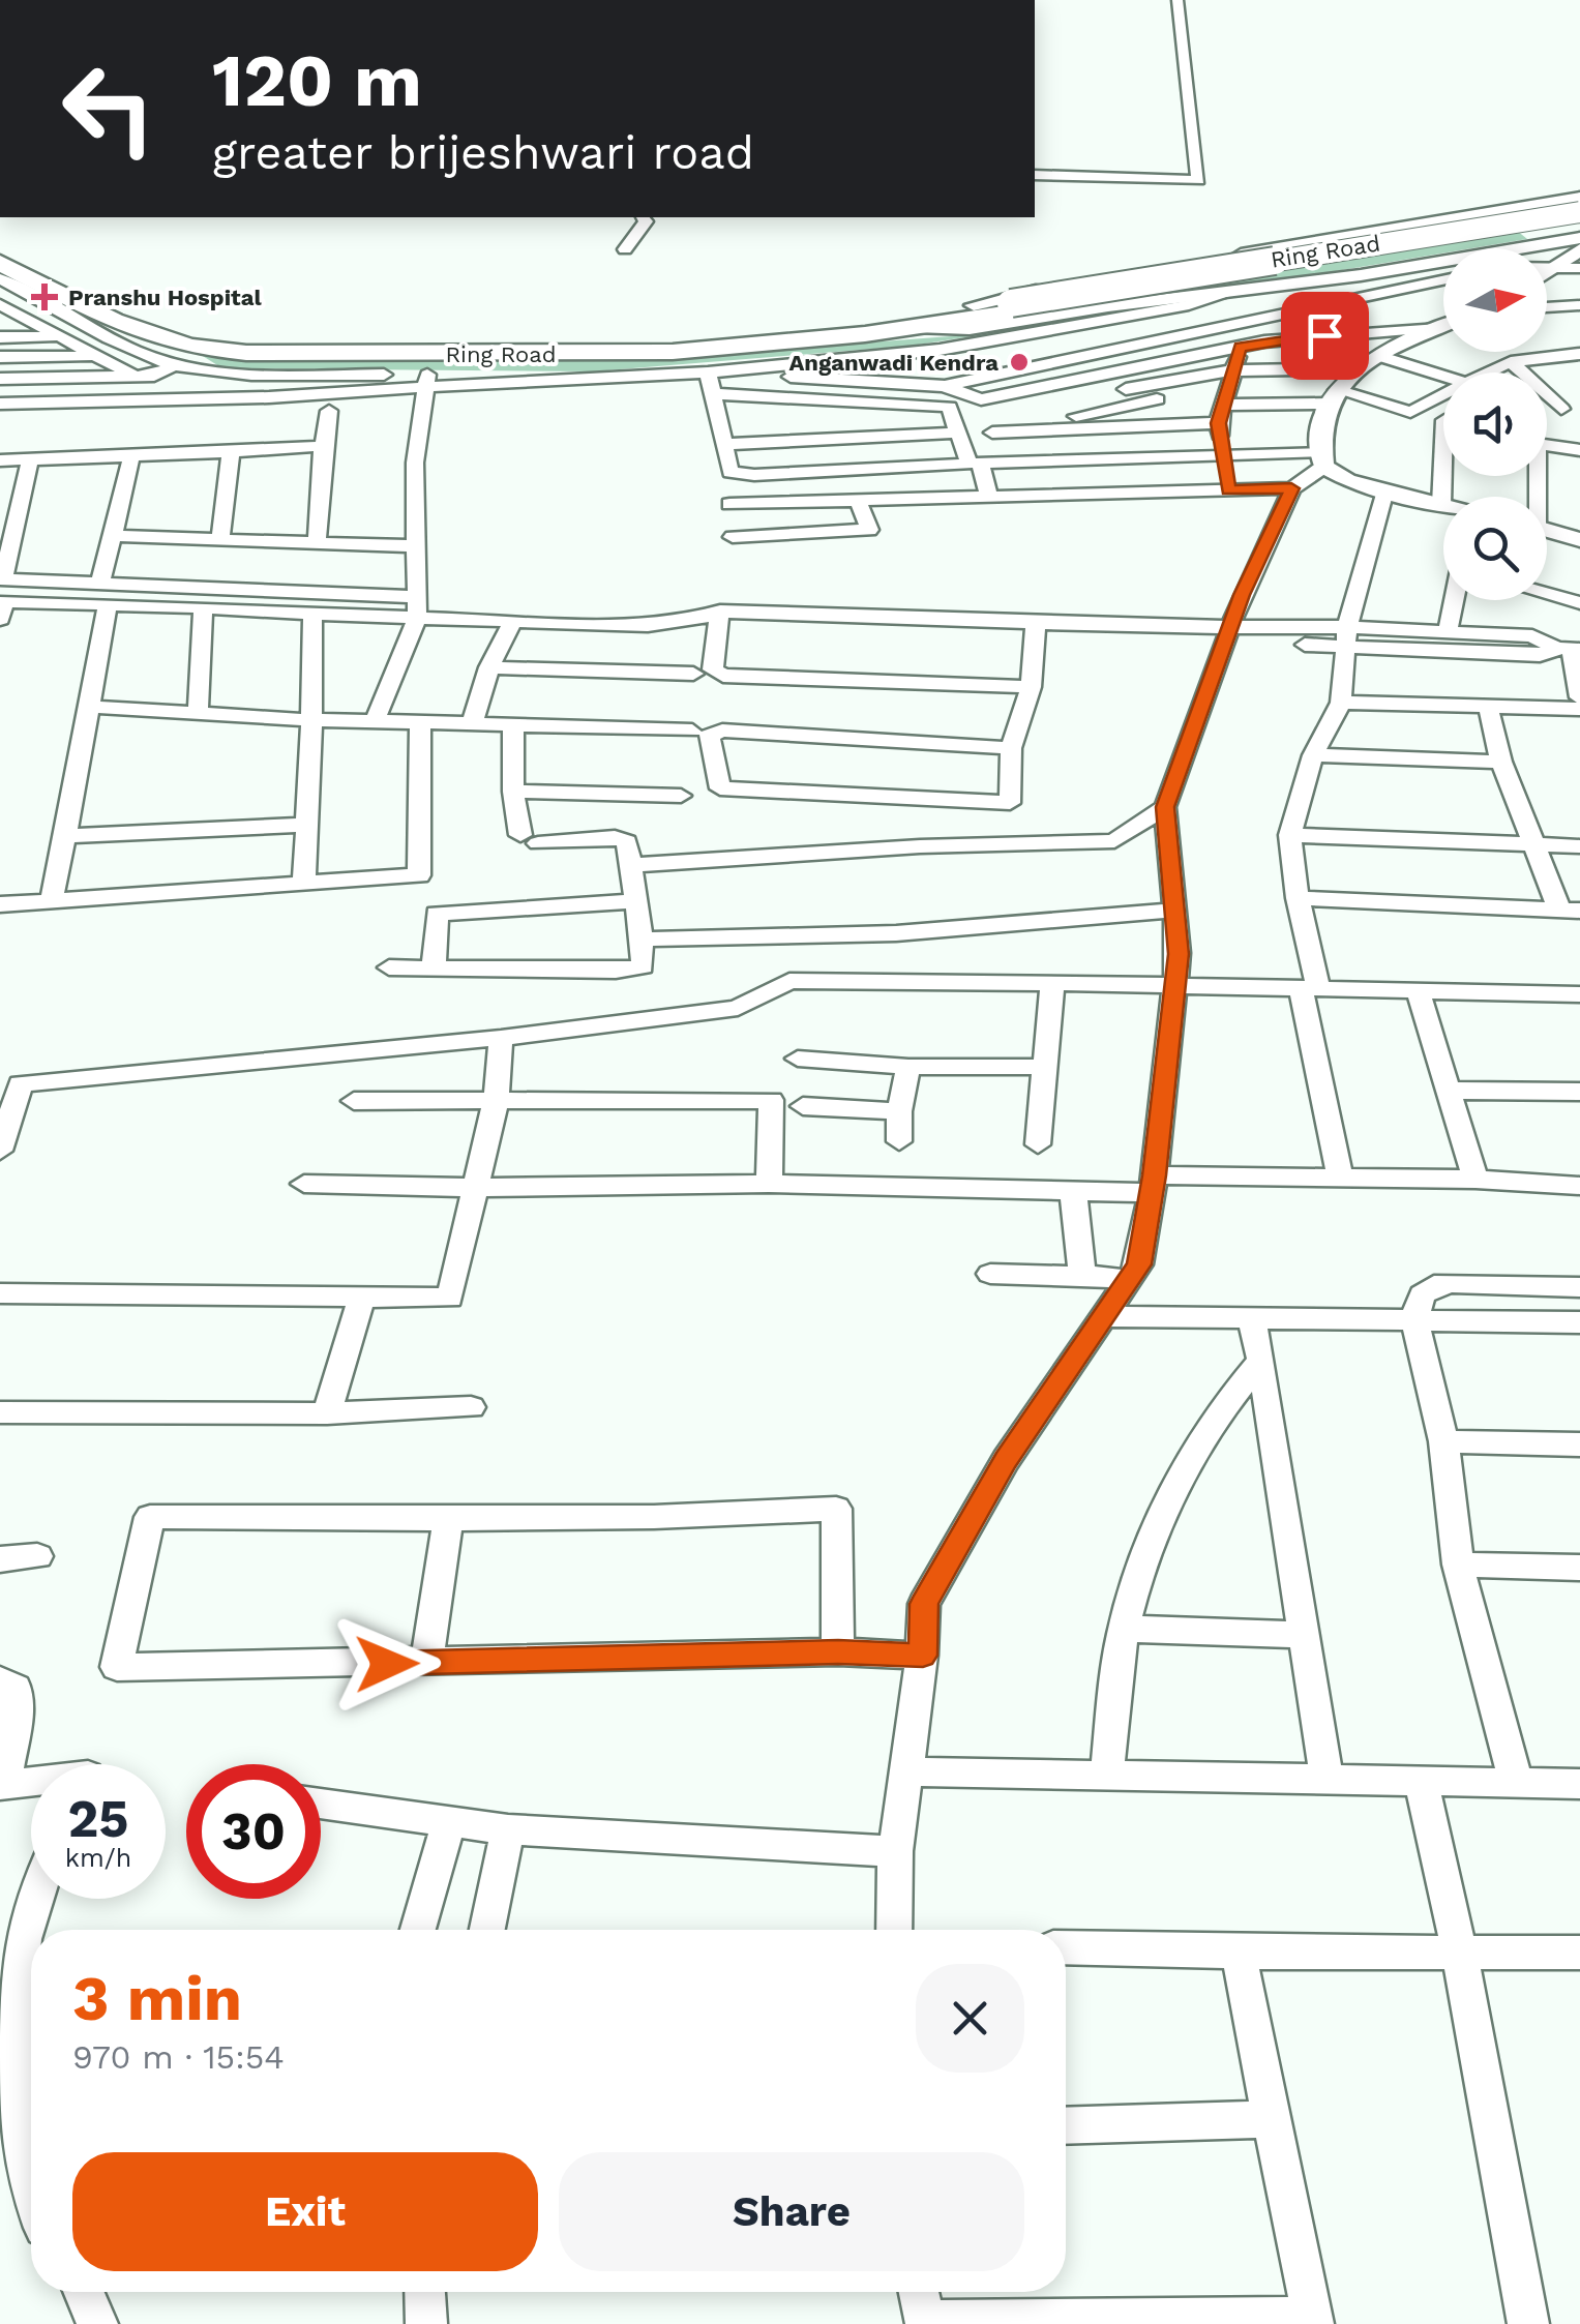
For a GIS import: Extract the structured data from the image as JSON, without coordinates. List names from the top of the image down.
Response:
{
  "streets": {
    "main road": ["Ring Road"]
  },
  "places": {
    "health": ["Pranshu Hospital"],
    "other": ["Anganwadi Kendra"]
  },
  "north": "right",
  "page": {
    "turn": ["120 m", "greater brijeshwari road"],
    "speed": "25 km/h",
    "limit": "30",
    "heading": ["3 min", "970 m · 15:54"],
    "buttons": ["Exit", "Share"]
  }
}
